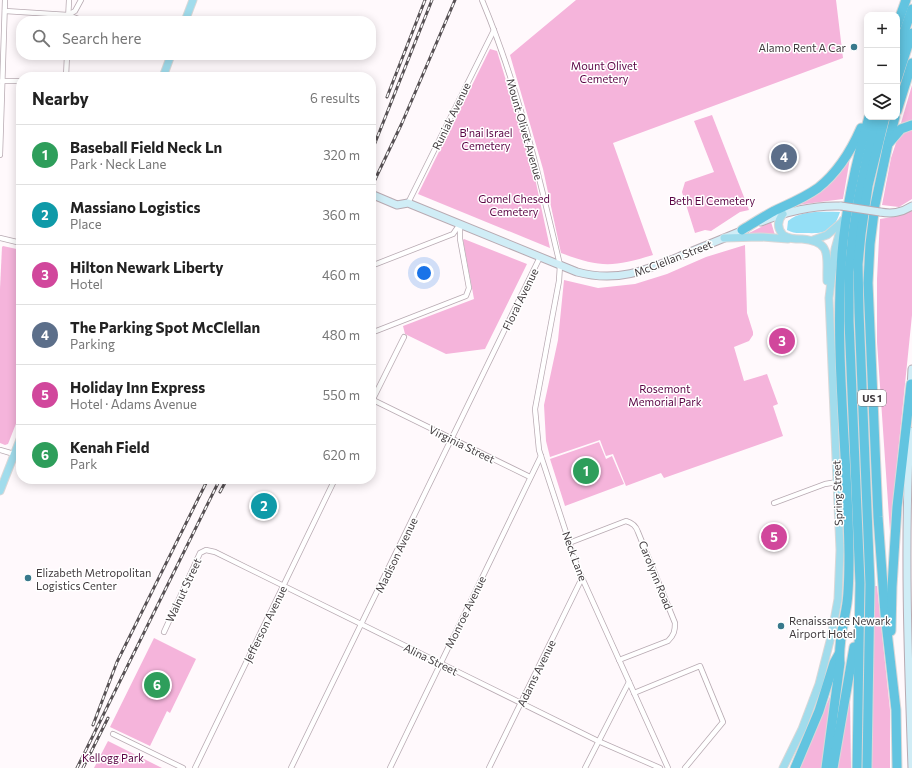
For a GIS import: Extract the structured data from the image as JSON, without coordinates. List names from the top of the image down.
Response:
{
  "streets": {
    "highway": ["US 1"],
    "main road": ["McClellan Street", "Spring Street"],
    "street": [
      "Runiak Avenue",
      "Mount Olivet Avenue",
      "Floral Avenue",
      "Virginia Street",
      "Madison Avenue",
      "Neck Lane",
      "Carolynn Road",
      "Walnut Street",
      "Monroe Avenue",
      "Jefferson Avenue",
      "Alina Street",
      "Adams Avenue"
    ]
  },
  "crossings": [
    ["Runiak Avenue", "Mount Olivet Avenue"],
    ["Runiak Avenue", "McClellan Street"],
    ["Mount Olivet Avenue", "McClellan Street"],
    ["Mount Olivet Avenue", "Neck Lane"],
    ["McClellan Street", "Floral Avenue"],
    ["McClellan Street", "US 1"],
    ["McClellan Street", "Spring Street"],
    ["Floral Avenue", "Madison Avenue"],
    ["US 1", "Spring Street"],
    ["Virginia Street", "Madison Avenue"],
    ["Virginia Street", "Monroe Avenue"],
    ["Madison Avenue", "Alina Street"],
    ["Neck Lane", "Carolynn Road"],
    ["Neck Lane", "Adams Avenue"],
    ["Walnut Street", "Alina Street"],
    ["Monroe Avenue", "Alina Street"],
    ["Jefferson Avenue", "Alina Street"],
    ["Alina Street", "Adams Avenue"]
  ],
  "parks": [
    "Mount Olivet Cemetery",
    "B'nai Israel Cemetery",
    "Gomel Chesed Cemetery",
    "Beth El Cemetery",
    "Rosemont Memorial Park",
    "Kellogg Park"
  ],
  "places": ["Alamo Rent A Car", "Elizabeth Metropolitan Logistics Center", "Renaissance Newark Airport Hotel"],
  "page": {
    "map_buttons": ["+", "−"],
    "search": "Search here",
    "heading": ["Nearby", "6 results"],
    "list": [
      {
        "mark": "1",
        "name": "Baseball Field Neck Ln",
        "note": "Park · Neck Lane",
        "value": "320 m"
      },
      {
        "mark": "2",
        "name": "Massiano Logistics",
        "note": "Place",
        "value": "360 m"
      },
      {
        "mark": "3",
        "name": "Hilton Newark Liberty",
        "note": "Hotel",
        "value": "460 m"
      },
      {
        "mark": "4",
        "name": "The Parking Spot McClellan",
        "note": "Parking",
        "value": "480 m"
      },
      {
        "mark": "5",
        "name": "Holiday Inn Express",
        "note": "Hotel · Adams Avenue",
        "value": "550 m"
      },
      {
        "mark": "6",
        "name": "Kenah Field",
        "note": "Park",
        "value": "620 m"
      }
    ],
    "pins": [
      "4",
      "3",
      "1",
      "2",
      "5",
      "6"
    ]
  }
}
